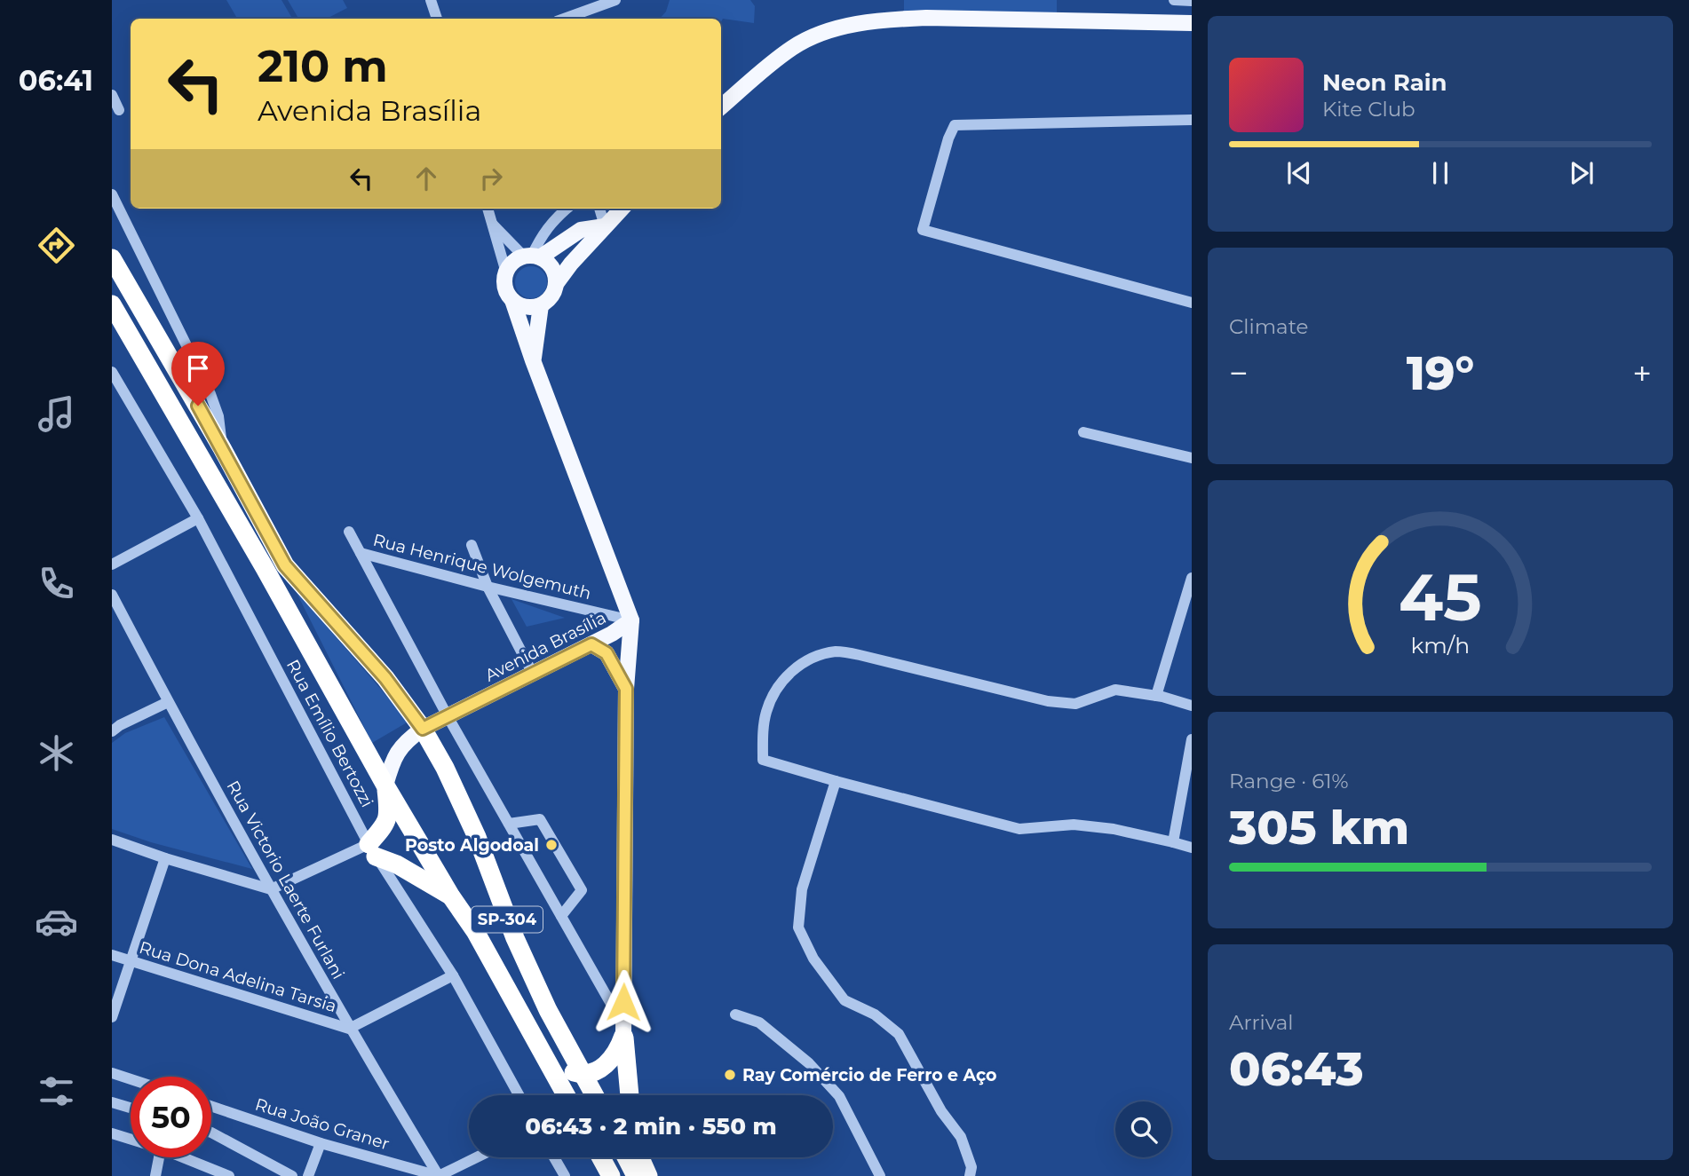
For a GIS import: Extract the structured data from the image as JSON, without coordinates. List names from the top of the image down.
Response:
{
  "streets": {
    "highway": ["SP-304"],
    "main road": ["Avenida Brasília"],
    "street": [
      "Rua Henrique Wolgemuth",
      "Rua Emílio Bertozzi",
      "Rua Victorio Laerte Furlani",
      "Rua Dona Adelina Tarsia",
      "Rua João Graner"
    ]
  },
  "crossings": [
    ["Rua Henrique Wolgemuth", "Avenida Brasília"],
    ["Avenida Brasília", "SP-304"],
    ["Rua Emílio Bertozzi", "Rua Dona Adelina Tarsia"],
    ["Rua Victorio Laerte Furlani", "Rua Dona Adelina Tarsia"],
    ["Rua Victorio Laerte Furlani", "Rua João Graner"]
  ],
  "places": ["Posto Algodoal", "Ray Comércio de Ferro e Aço"],
  "page": {
    "tabs": "06:41",
    "turn": ["210 m", "Avenida Brasília"],
    "song": ["Neon Rain", "Kite Club"],
    "tile": [
      "Climate",
      ["Range · 61%", "305 km"],
      ["Arrival", "06:43"]
    ],
    "heat": ["−", "19°", "+"],
    "limit": "50",
    "trip": "06:43 · 2 min · 550 m",
    "gauge": ["45", "km/h"]
  }
}
